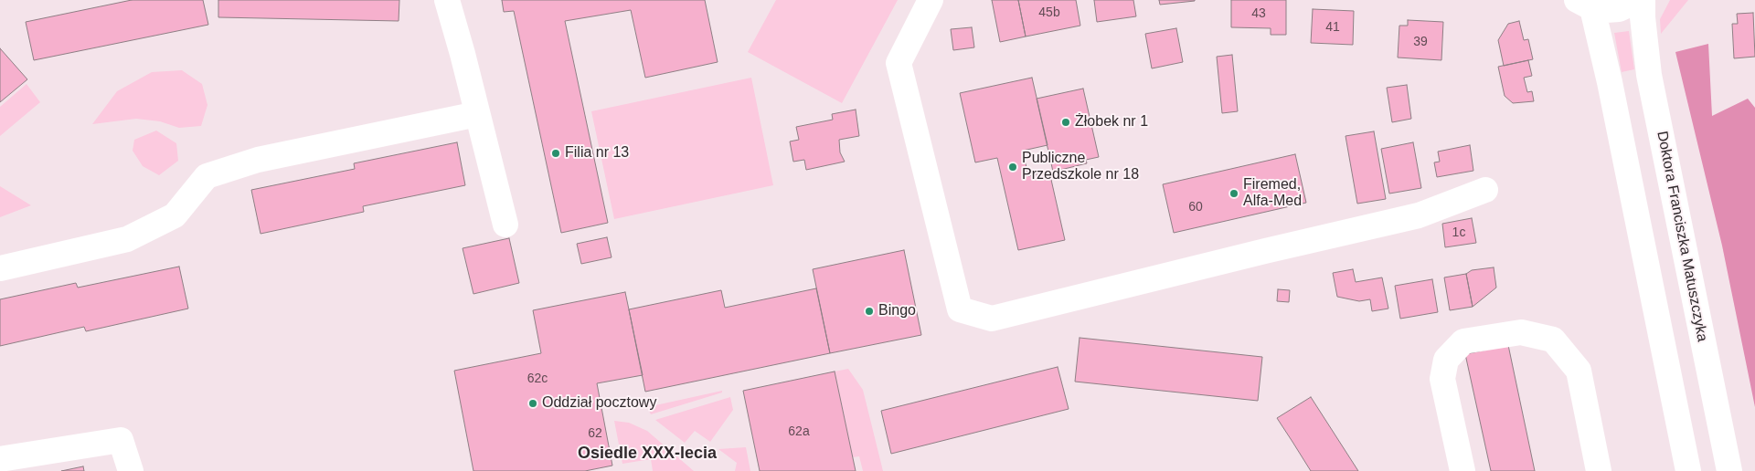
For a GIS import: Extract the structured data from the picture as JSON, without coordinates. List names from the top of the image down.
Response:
{
  "streets": {
    "street": ["Doktora Franciszka Matuszczyka"]
  },
  "districts": ["Osiedle XXX-lecia"],
  "places": [
    "Żłobek nr 1",
    "Filia nr 13",
    "Publiczne Przedszkole nr 18",
    "Firemed, Alfa-Med",
    "Bingo",
    "Oddział pocztowy"
  ],
  "house_numbers": [
    "45b",
    "43",
    "41",
    "39",
    "60",
    "1c",
    "62c",
    "62a",
    "62"
  ]
}
